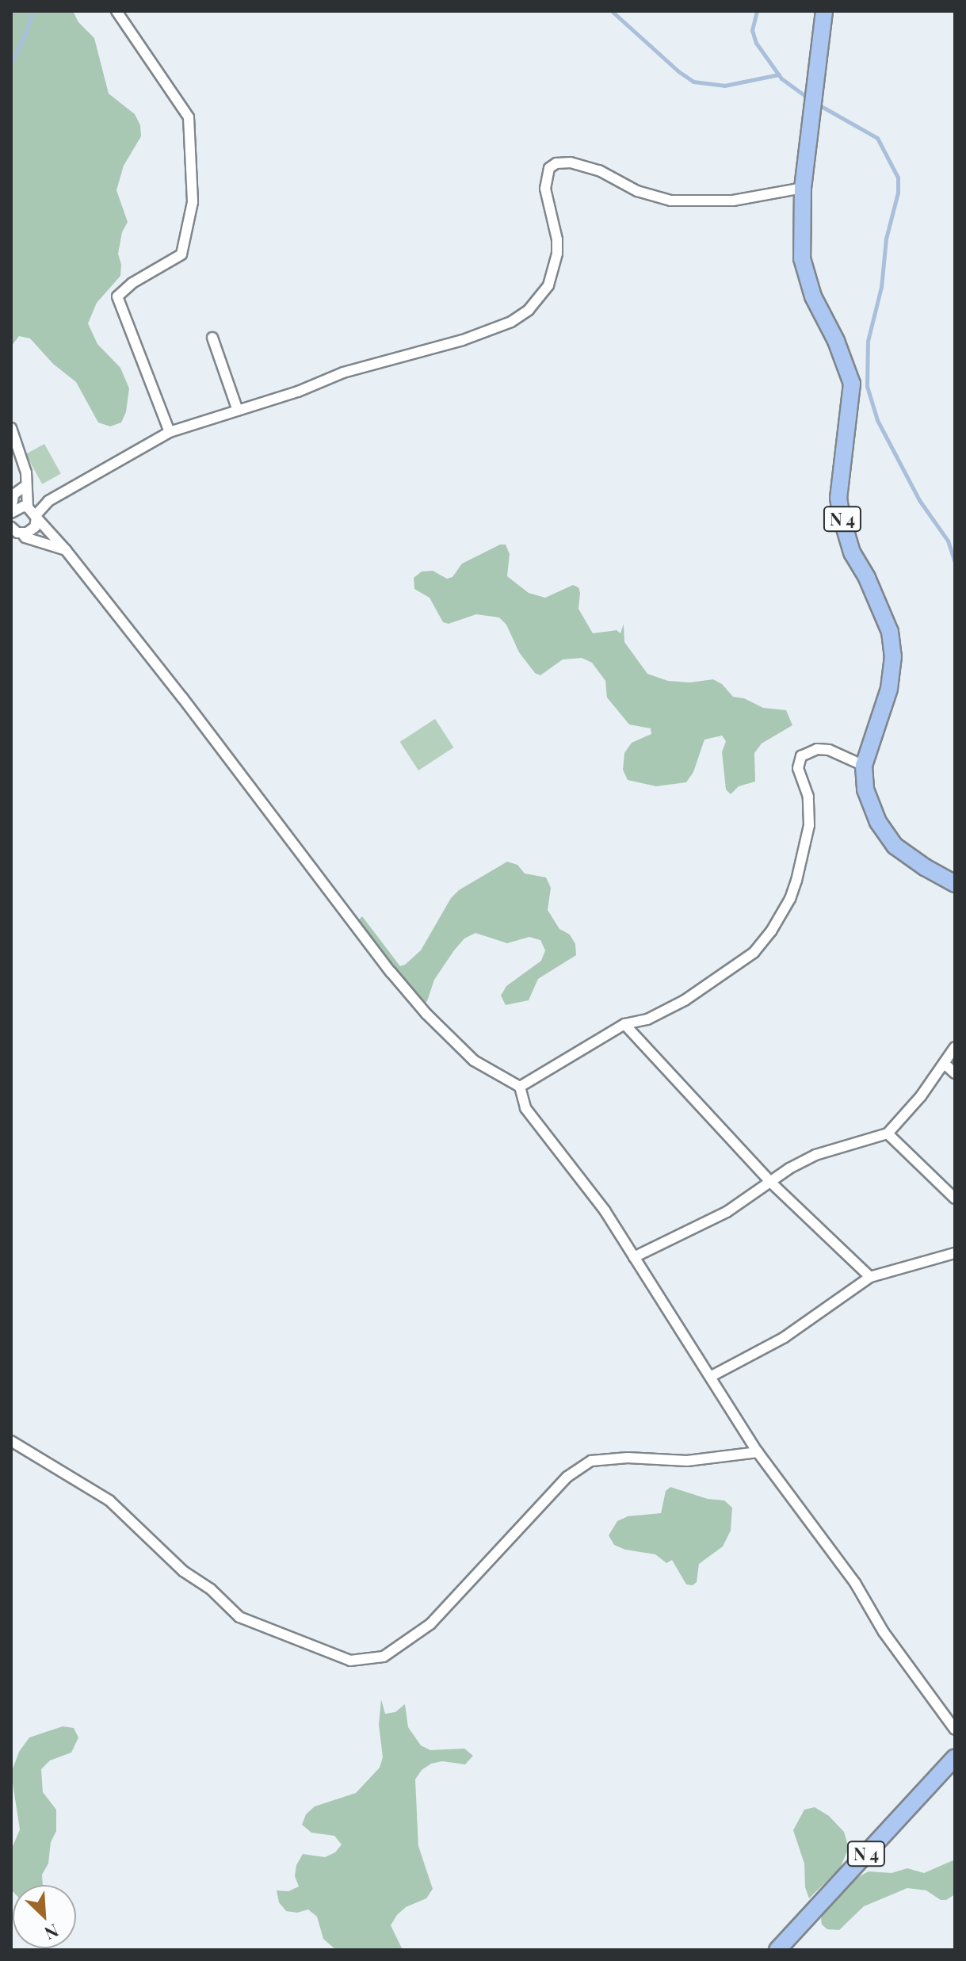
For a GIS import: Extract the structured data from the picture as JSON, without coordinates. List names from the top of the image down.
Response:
{
  "streets": {
    "main road": ["N 4"]
  },
  "north": "bottom right"
}
